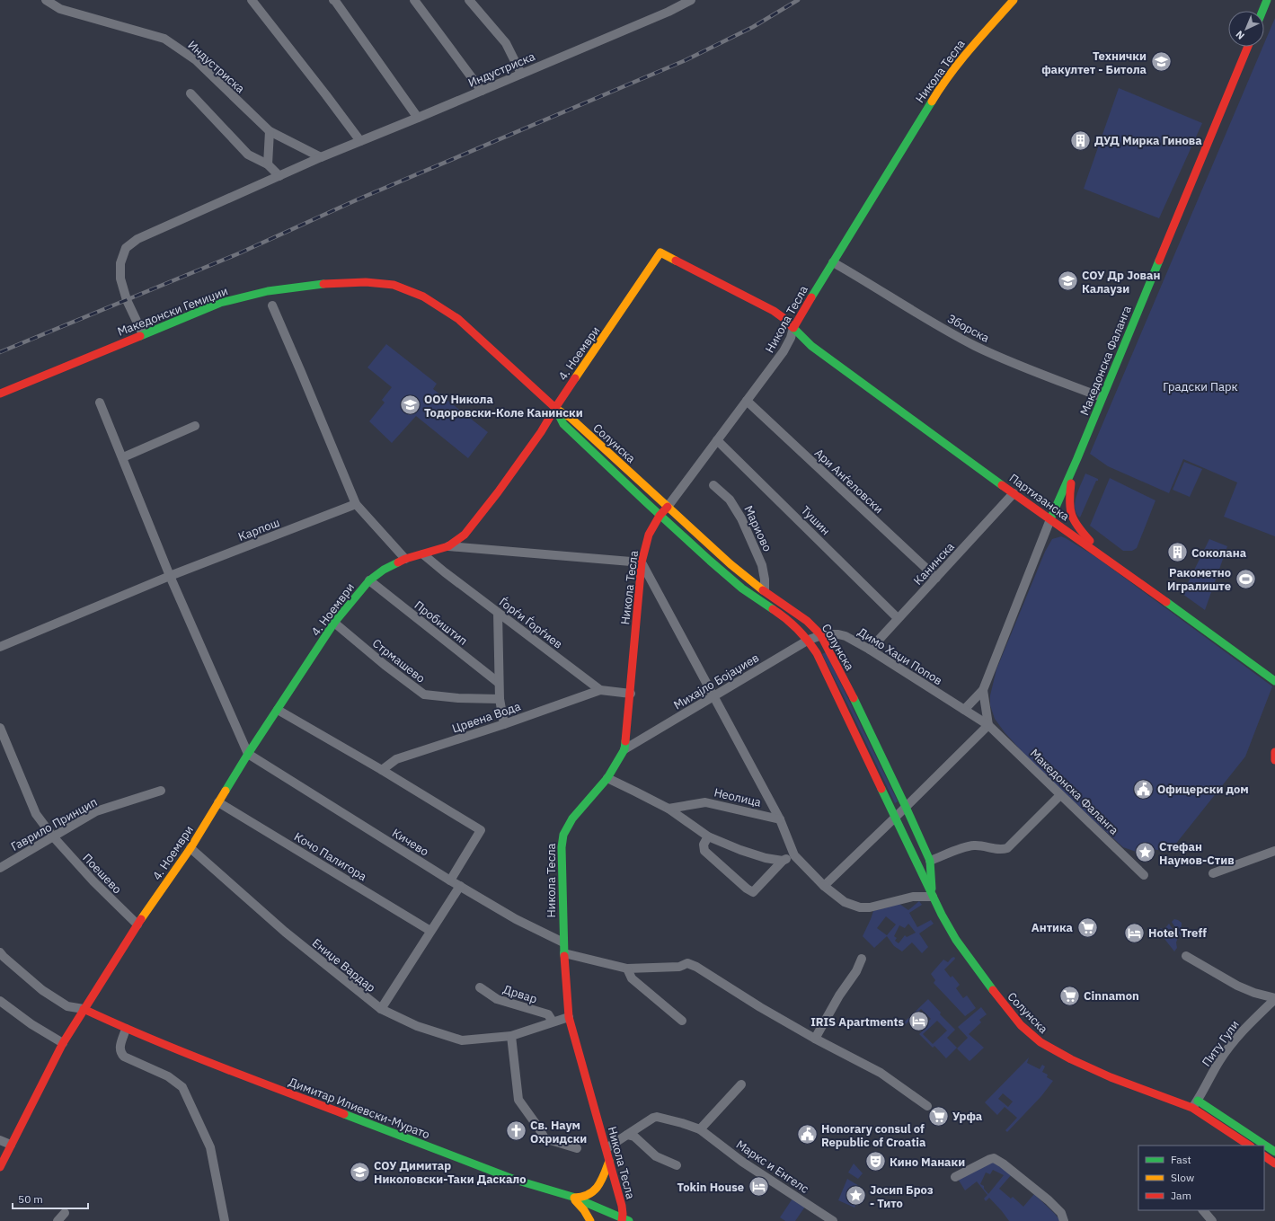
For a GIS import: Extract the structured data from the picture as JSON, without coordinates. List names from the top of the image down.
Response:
{
  "streets": {
    "street": [
      "Индустриска",
      "Никола Тесла",
      "Македонски Гемиџии",
      "Зборска",
      "4. Ноември",
      "Македонска Фаланга",
      "Солунска",
      "Ари Анѓеловски",
      "Партизанска",
      "Тушин",
      "Мариово",
      "Карпош",
      "Канинска",
      "Пробиштип",
      "Ѓорѓи Ѓорѓиев",
      "Димо Хаџи Попов",
      "Стрмашево",
      "Михајло Бојаџиев",
      "Црвена Вода",
      "Неолица",
      "Гаврило Принцип",
      "Кичево",
      "Кочо Палигора",
      "Поешево",
      "Ениџе Вардар",
      "Дрвар",
      "Питу Гули",
      "Димитар Илиевски-Мурато",
      "Маркс и Енгелс"
    ]
  },
  "crossings": [
    ["Индустриска", "Македонски Гемиџии"],
    ["Никола Тесла", "Зборска"],
    ["Никола Тесла", "4. Ноември"],
    ["Никола Тесла", "Солунска"],
    ["Никола Тесла", "Ари Анѓеловски"],
    ["Никола Тесла", "Партизанска"],
    ["Никола Тесла", "Тушин"],
    ["Никола Тесла", "Михајло Бојаџиев"],
    ["Никола Тесла", "Кичево"],
    ["Никола Тесла", "Ениџе Вардар"],
    ["Никола Тесла", "Димитар Илиевски-Мурато"],
    ["Никола Тесла", "Маркс и Енгелс"],
    ["Македонски Гемиџии", "4. Ноември"],
    ["Македонски Гемиџии", "Солунска"],
    ["Зборска", "Македонска Фаланга"],
    ["4. Ноември", "Солунска"],
    ["4. Ноември", "Партизанска"],
    ["4. Ноември", "Пробиштип"],
    ["4. Ноември", "Ѓорѓи Ѓорѓиев"],
    ["4. Ноември", "Стрмашево"],
    ["4. Ноември", "Кичево"],
    ["4. Ноември", "Кочо Палигора"],
    ["4. Ноември", "Поешево"],
    ["4. Ноември", "Ениџе Вардар"],
    ["4. Ноември", "Димитар Илиевски-Мурато"],
    ["Македонска Фаланга", "Партизанска"],
    ["Македонска Фаланга", "Димо Хаџи Попов"],
    ["Солунска", "Мариово"],
    ["Солунска", "Димо Хаџи Попов"],
    ["Солунска", "Михајло Бојаџиев"],
    ["Солунска", "Питу Гули"],
    ["Ари Анѓеловски", "Канинска"],
    ["Партизанска", "Канинска"],
    ["Тушин", "Канинска"],
    ["Канинска", "Димо Хаџи Попов"],
    ["Ѓорѓи Ѓорѓиев", "Црвена Вода"],
    ["Димо Хаџи Попов", "Михајло Бојаџиев"],
    ["Гаврило Принцип", "Поешево"],
    ["Ениџе Вардар", "Дрвар"]
  ],
  "parks": ["Градски Парк"],
  "places": {
    "school or university": [
      "Технички факултет - Битола",
      "СОУ Др Јован Калаузи",
      "ООУ Никола Тодоровски-Коле Канински",
      "СОУ Димитар Николовски-Таки Даскало"
    ],
    "building": ["ДУД Мирка Гинова", "Соколана"],
    "sports": ["Ракометно Игралиште"],
    "public building": ["Офицерски дом", "Honorary consul of Republic of Croatia"],
    "place": ["Стефан Наумов-Стив", "Јосип Броз - Тито"],
    "supermarket": ["Антика", "Cinnamon", "Урфа"],
    "hotel": ["Hotel Treff", "IRIS Apartments", "Tokin House"],
    "church": ["Св. Наум Охридски"],
    "theatre": ["Кино Манаки"]
  },
  "legend": ["Fast", "Slow", "Jam"],
  "scale_bar": "50 m",
  "north": "bottom left"
}
